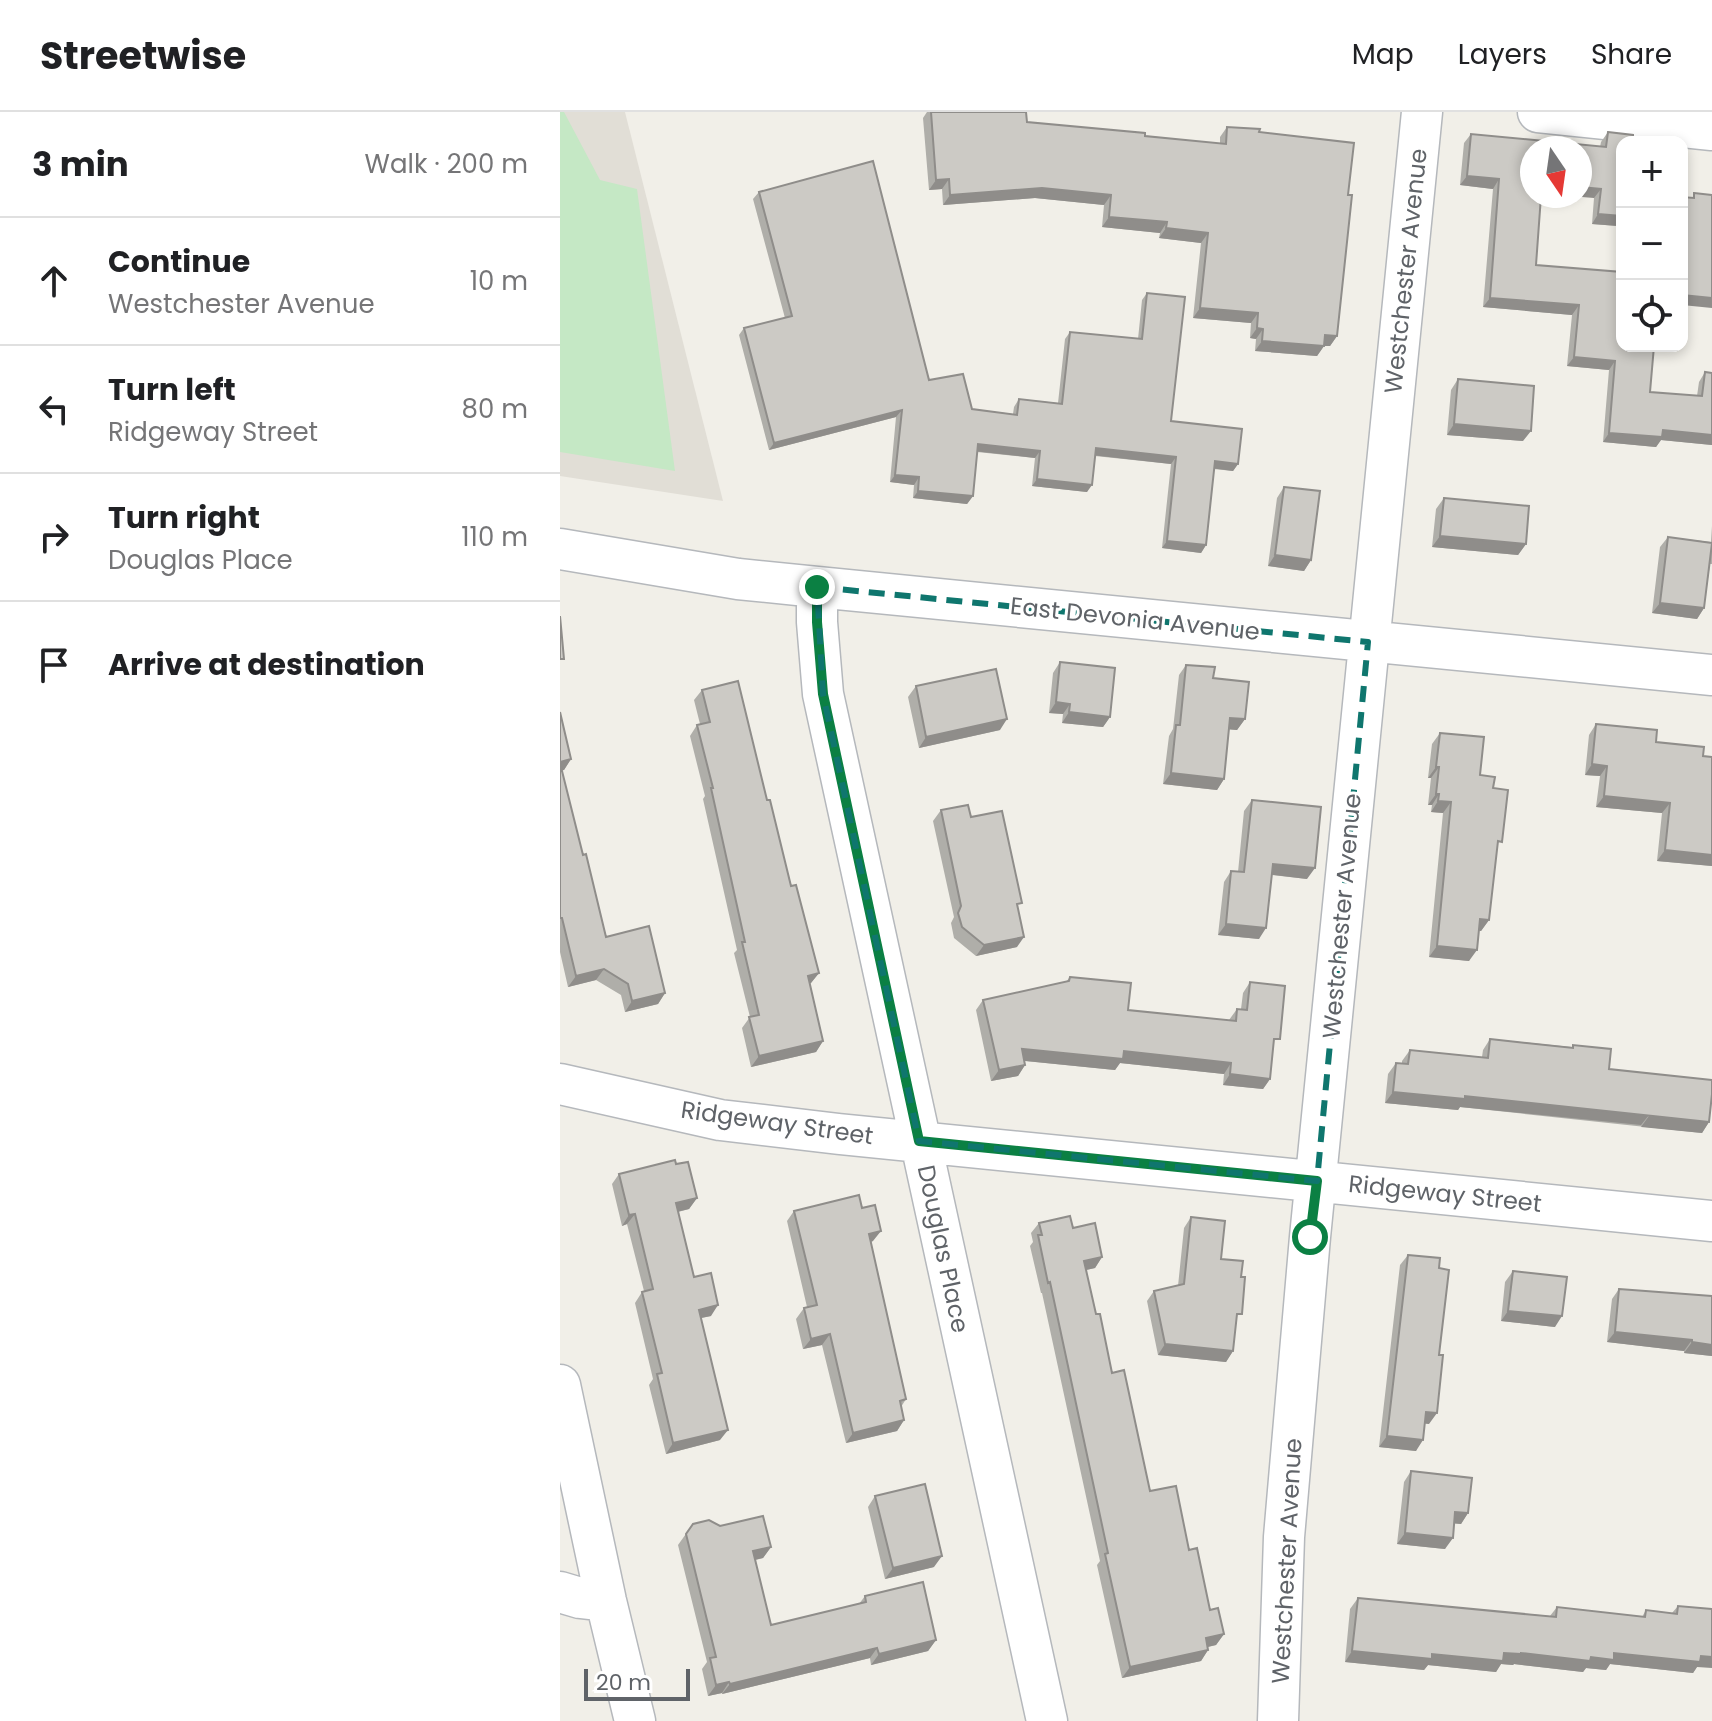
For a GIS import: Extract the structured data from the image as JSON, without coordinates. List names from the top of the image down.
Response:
{
  "streets": {
    "street": [
      "Westchester Avenue",
      "East Devonia Avenue",
      "Ridgeway Street",
      "Douglas Place"
    ]
  },
  "crossings": [
    ["Westchester Avenue", "East Devonia Avenue"],
    ["Westchester Avenue", "Ridgeway Street"],
    ["East Devonia Avenue", "Douglas Place"],
    ["Ridgeway Street", "Douglas Place"]
  ],
  "scale_bar": "20 m",
  "north": "bottom",
  "page": {
    "header": "Streetwise",
    "nav": ["Map", "Layers", "Share"],
    "heading": ["3 min", "Walk · 200 m"],
    "map_buttons": ["+", "−"],
    "list": [
      ["Continue", "Westchester Avenue", "10 m"],
      ["Turn left", "Ridgeway Street", "80 m"],
      ["Turn right", "Douglas Place", "110 m"],
      "Arrive at destination"
    ],
    "scale": "20 m"
  }
}
